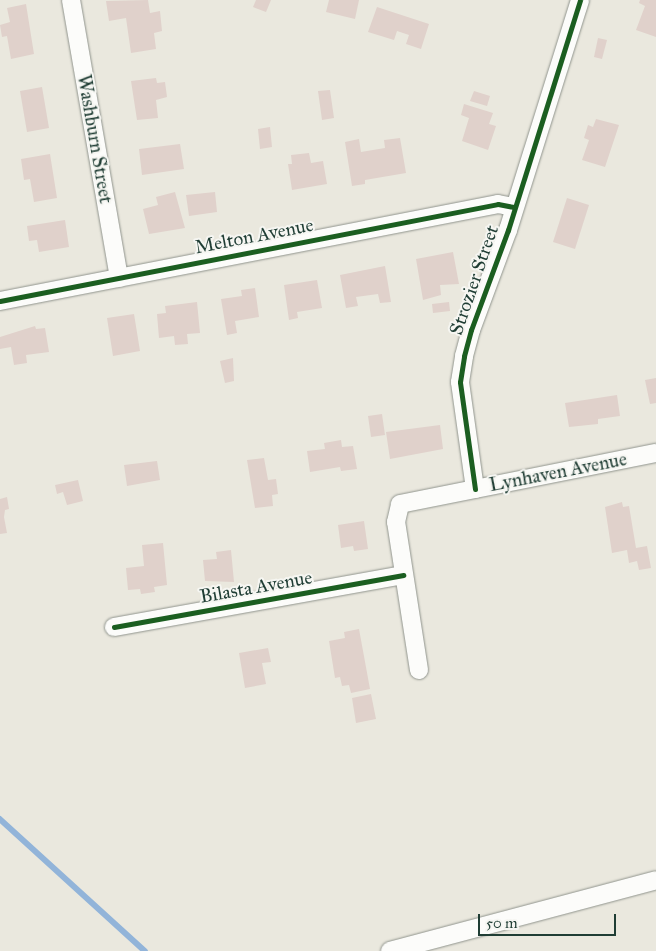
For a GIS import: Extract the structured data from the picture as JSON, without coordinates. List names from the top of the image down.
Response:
{
  "streets": {
    "street": [
      "Washburn Street",
      "Melton Avenue",
      "Strozier Street",
      "Lynhaven Avenue",
      "Bilasta Avenue"
    ]
  },
  "crossings": [
    ["Washburn Street", "Melton Avenue"],
    ["Melton Avenue", "Strozier Street"],
    ["Strozier Street", "Lynhaven Avenue"],
    ["Lynhaven Avenue", "Bilasta Avenue"]
  ],
  "scale_bar": "50 m"
}
